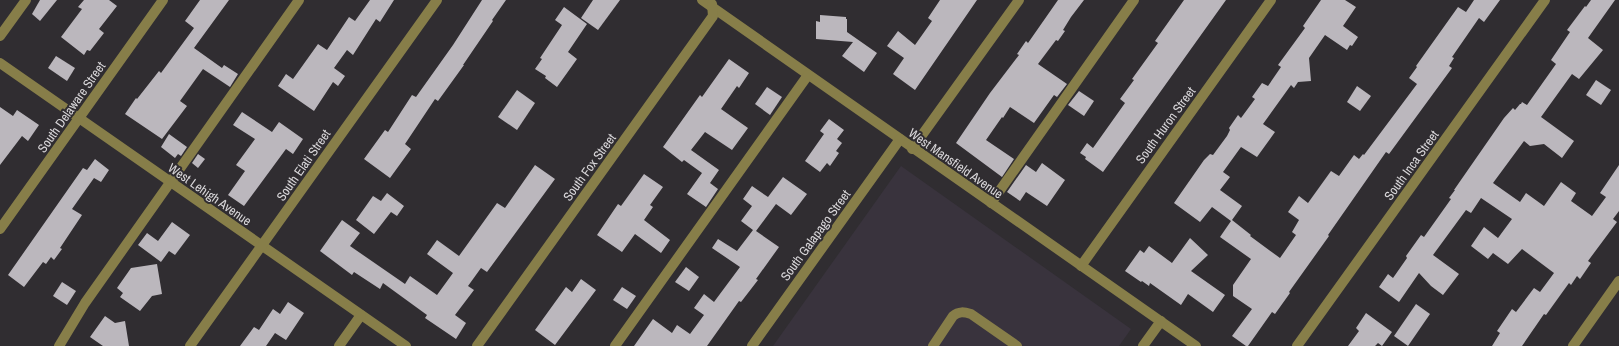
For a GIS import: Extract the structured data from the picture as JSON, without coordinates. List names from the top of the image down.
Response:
{
  "streets": {
    "street": [
      "South Delaware Street",
      "South Huron Street",
      "West Mansfield Avenue",
      "South Elati Street",
      "South Inca Street",
      "South Fox Street",
      "West Lehigh Avenue",
      "South Galapago Street"
    ]
  },
  "crossings": [
    ["South Delaware Street", "West Lehigh Avenue"],
    ["South Huron Street", "West Mansfield Avenue"],
    ["West Mansfield Avenue", "South Fox Street"],
    ["West Mansfield Avenue", "South Galapago Street"],
    ["South Elati Street", "West Lehigh Avenue"]
  ]
}
